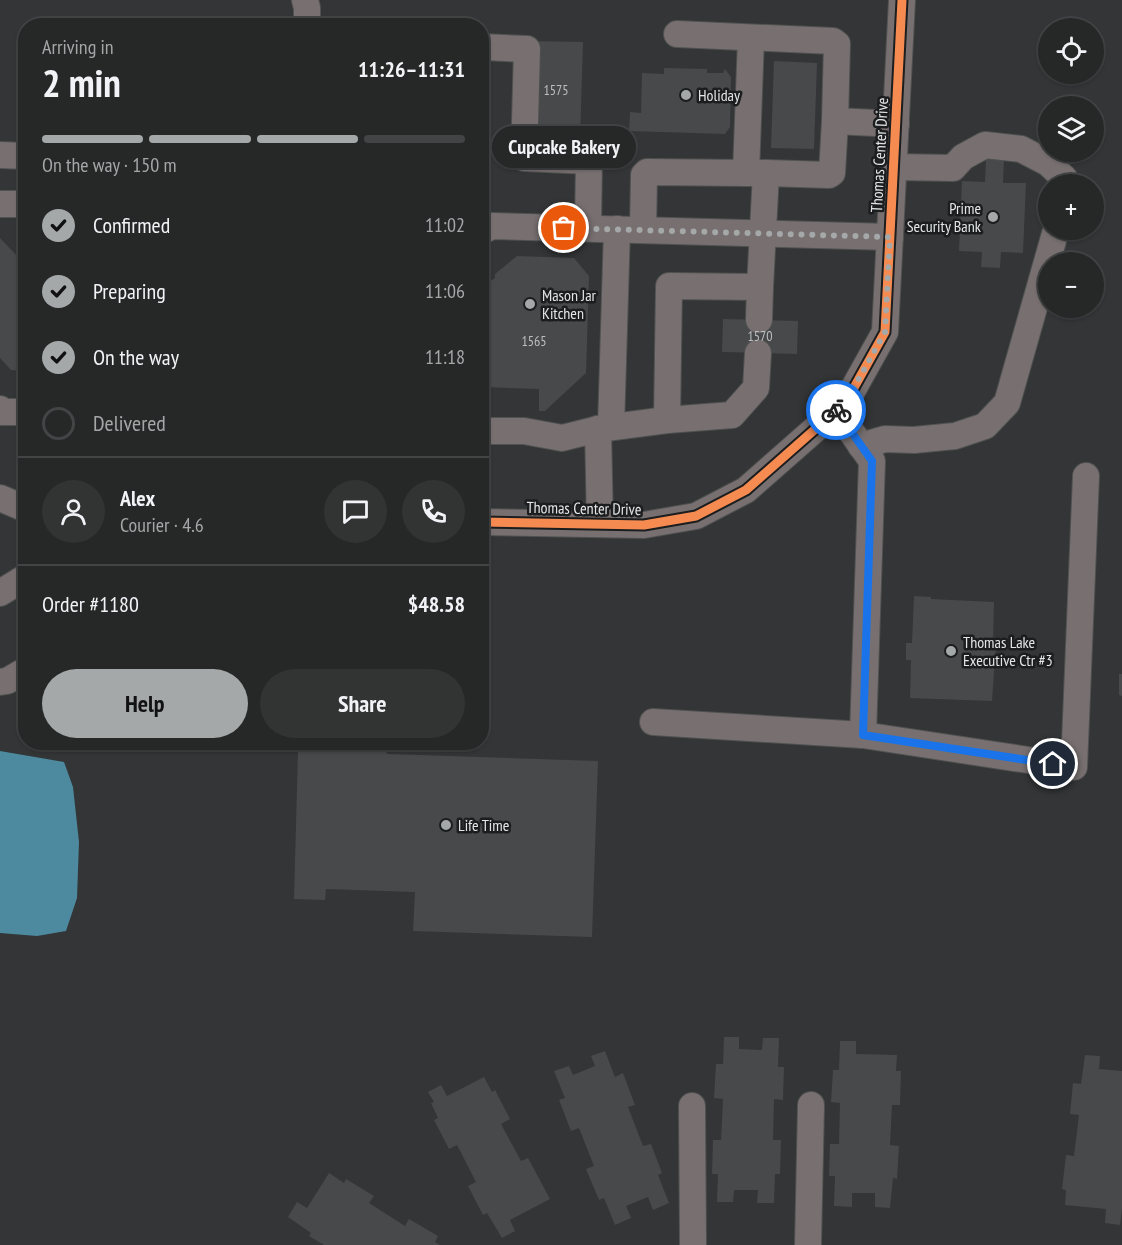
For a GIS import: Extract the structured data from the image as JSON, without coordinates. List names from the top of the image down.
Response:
{
  "streets": {
    "street": ["Thomas Center Drive"]
  },
  "places": [
    "Holiday",
    "Prime Security Bank",
    "Cupcake Bakery",
    "Mason Jar Kitchen",
    "Thomas Lake Executive Ctr #3",
    "Life Time"
  ],
  "house_numbers": ["1575", "1570", "1565"],
  "page": {
    "map_buttons": ["+", "−"],
    "heading": ["2 min", "Arriving in", "11:26–11:31"],
    "panel": [
      "Alex",
      "Courier · 4.6",
      "Order #1180",
      "$48.58"
    ],
    "bar": "On the way · 150 m",
    "bubble": "Cupcake Bakery",
    "list": [
      ["Confirmed", "11:02"],
      ["Preparing", "11:06"],
      ["On the way", "11:18"],
      "Delivered"
    ],
    "buttons": ["Help", "Share"]
  }
}
